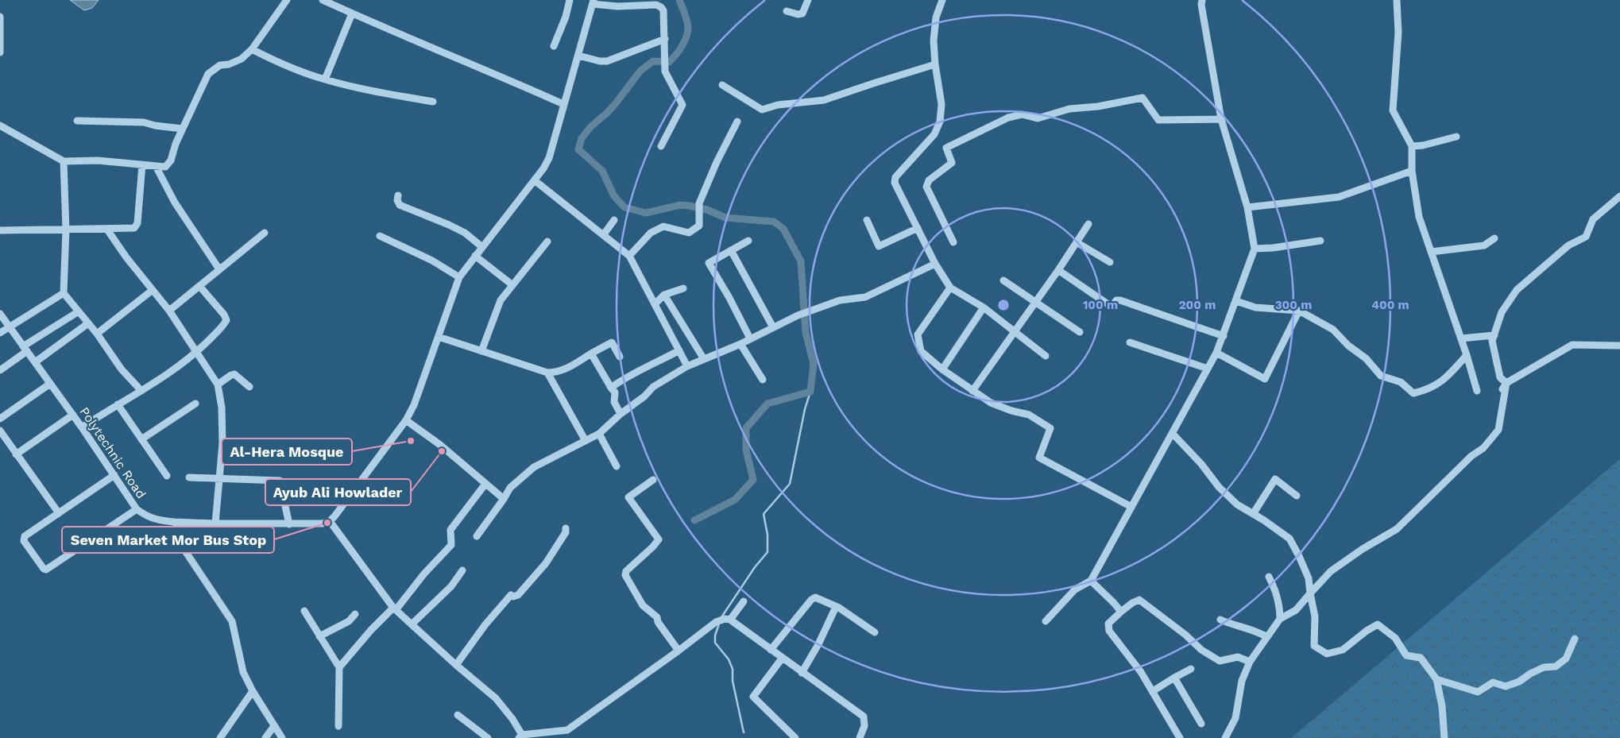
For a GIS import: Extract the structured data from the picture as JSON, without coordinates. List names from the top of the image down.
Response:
{
  "streets": {
    "street": ["Polytechnic Road"]
  },
  "places": ["Al-Hera Mosque", "Ayub Ali Howlader", "Seven Market Mor Bus Stop"],
  "rings": [
    "100 m",
    "200 m",
    "300 m",
    "400 m"
  ]
}
